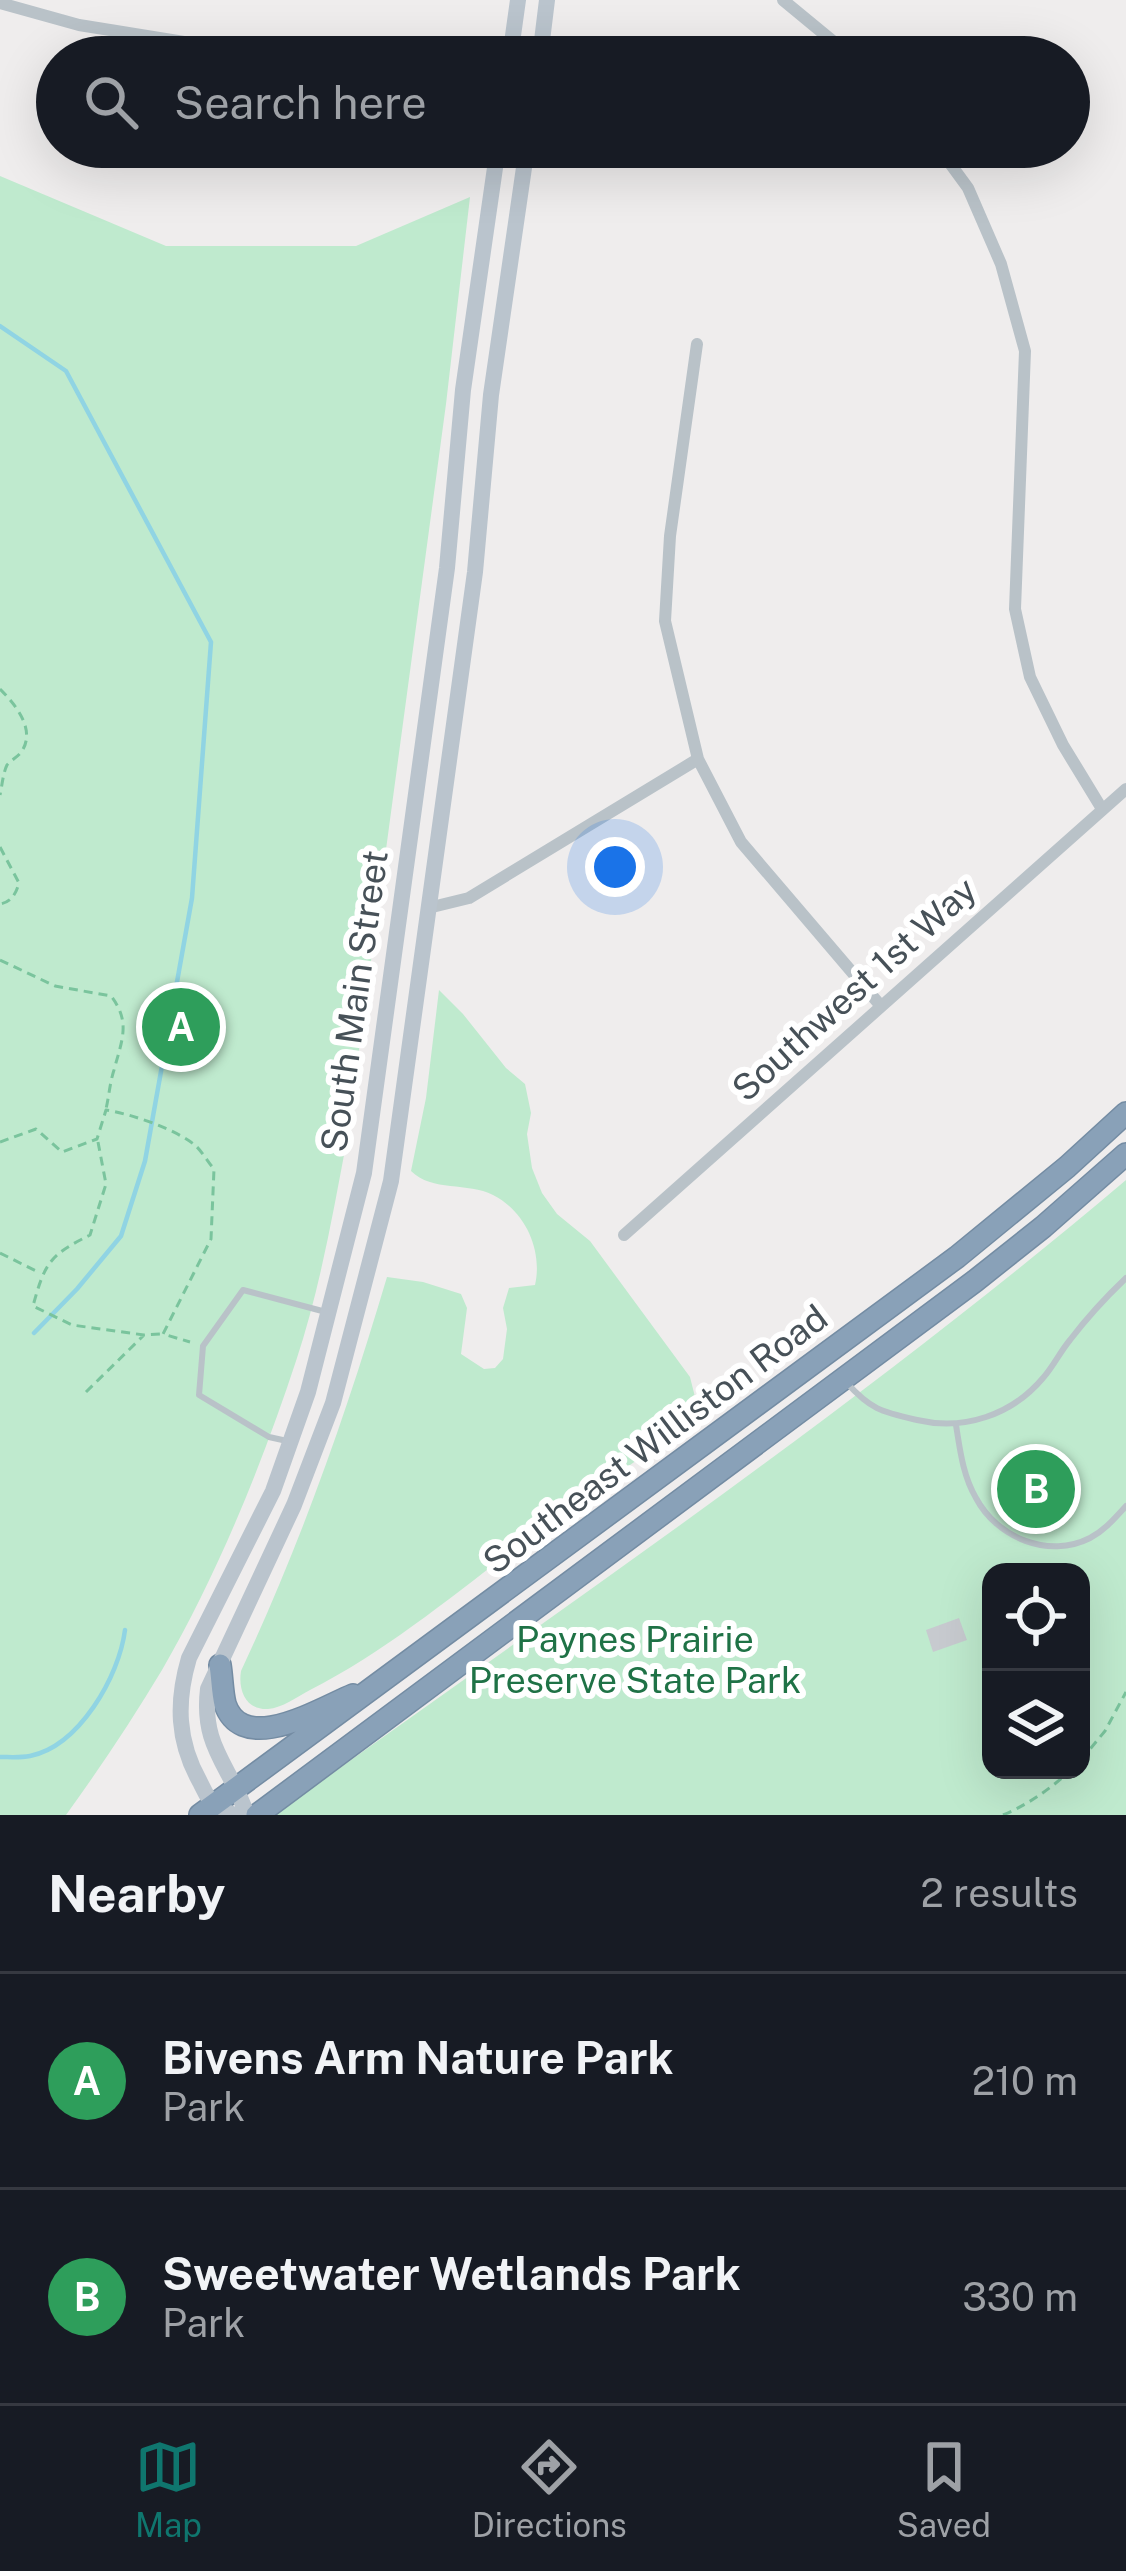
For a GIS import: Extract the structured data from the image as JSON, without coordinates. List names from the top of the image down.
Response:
{
  "streets": {
    "highway": ["Southeast Williston Road"],
    "main road": ["South Main Street"],
    "street": ["Southwest 1st Way"]
  },
  "crossings": [
    ["South Main Street", "Southeast Williston Road"]
  ],
  "parks": ["Paynes Prairie Preserve State Park"],
  "page": {
    "search": "Search here",
    "pins": ["A", "B"],
    "heading": ["Nearby", "2 results"],
    "list": [
      {
        "mark": "A",
        "name": "Bivens Arm Nature Park",
        "note": "Park",
        "value": "210 m"
      },
      {
        "mark": "B",
        "name": "Sweetwater Wetlands Park",
        "note": "Park",
        "value": "330 m"
      }
    ],
    "nav": ["Map", "Directions", "Saved"]
  }
}
